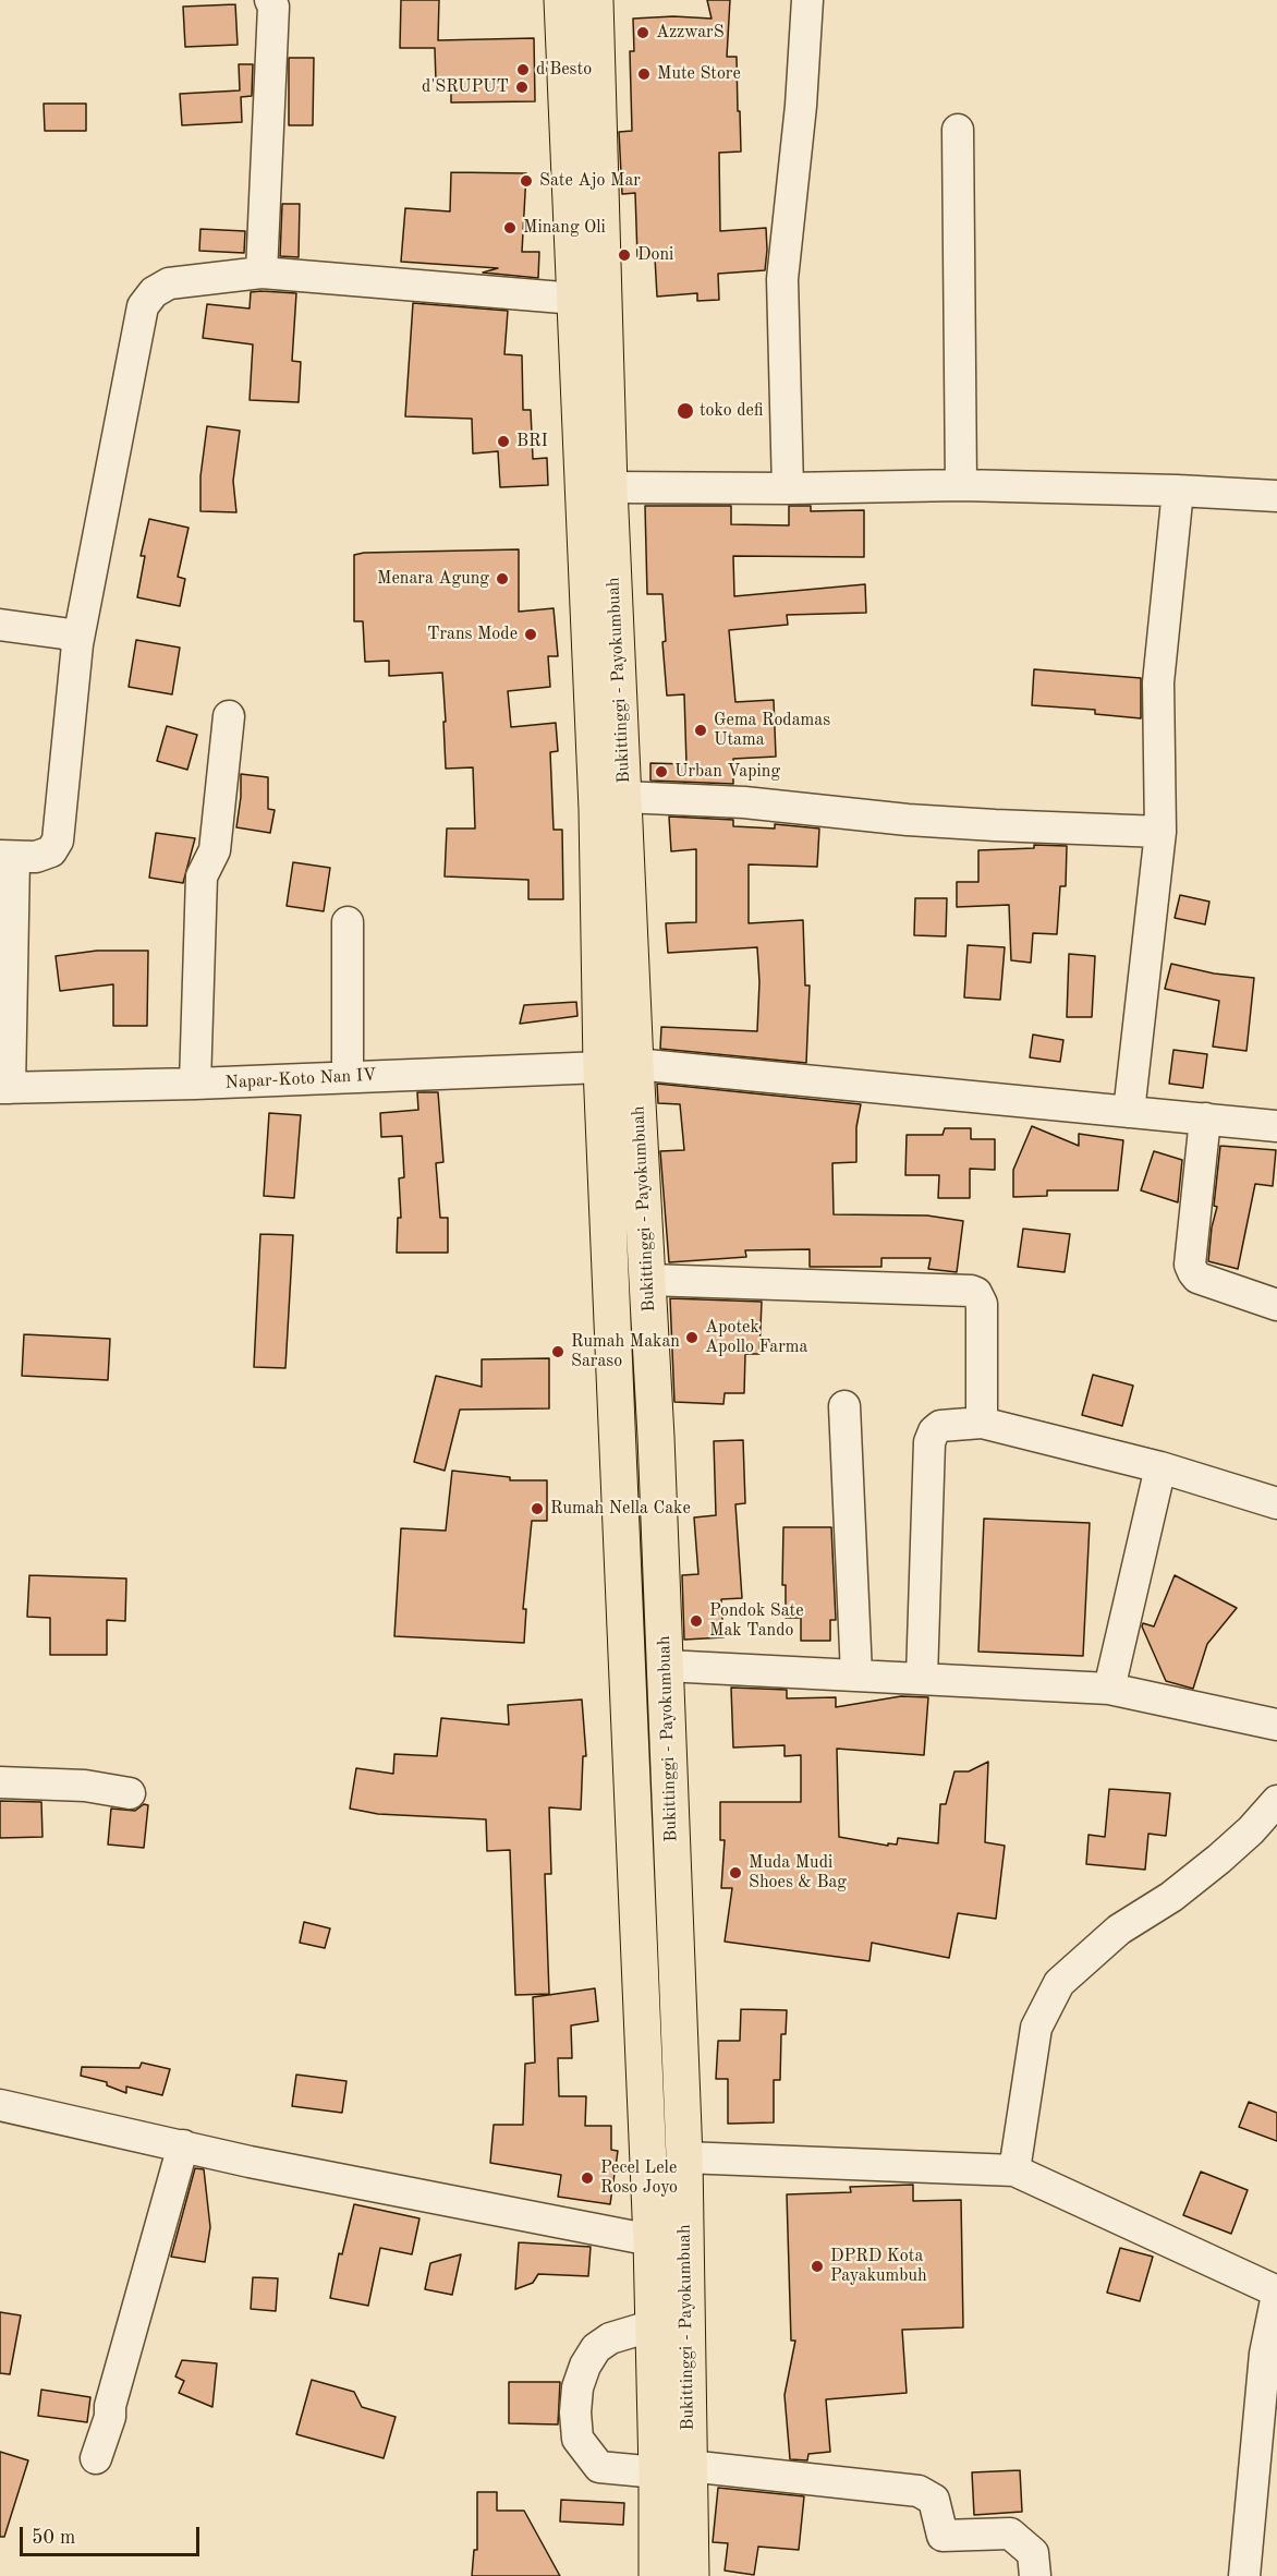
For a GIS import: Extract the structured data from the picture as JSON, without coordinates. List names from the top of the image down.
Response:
{
  "streets": {
    "highway": ["Bukittinggi - Payokumbuah"],
    "street": ["Napar-Koto Nan IV"]
  },
  "crossings": [
    ["Bukittinggi - Payokumbuah", "Napar-Koto Nan IV"]
  ],
  "places": [
    "AzzwarS",
    "d'Besto",
    "Mute Store",
    "d'SRUPUT",
    "Sate Ajo Mar",
    "Minang Oli",
    "Doni",
    "toko defi",
    "BRI",
    "Menara Agung",
    "Trans Mode",
    "Gema Rodamas Utama",
    "Urban Vaping",
    "Apotek Apollo Farma",
    "Rumah Makan Saraso",
    "Rumah Nella Cake",
    "Pondok Sate Mak Tando",
    "Muda Mudi Shoes & Bag",
    "Pecel Lele Roso Joyo",
    "DPRD Kota Payakumbuh"
  ],
  "scale_bar": "50 m"
}
